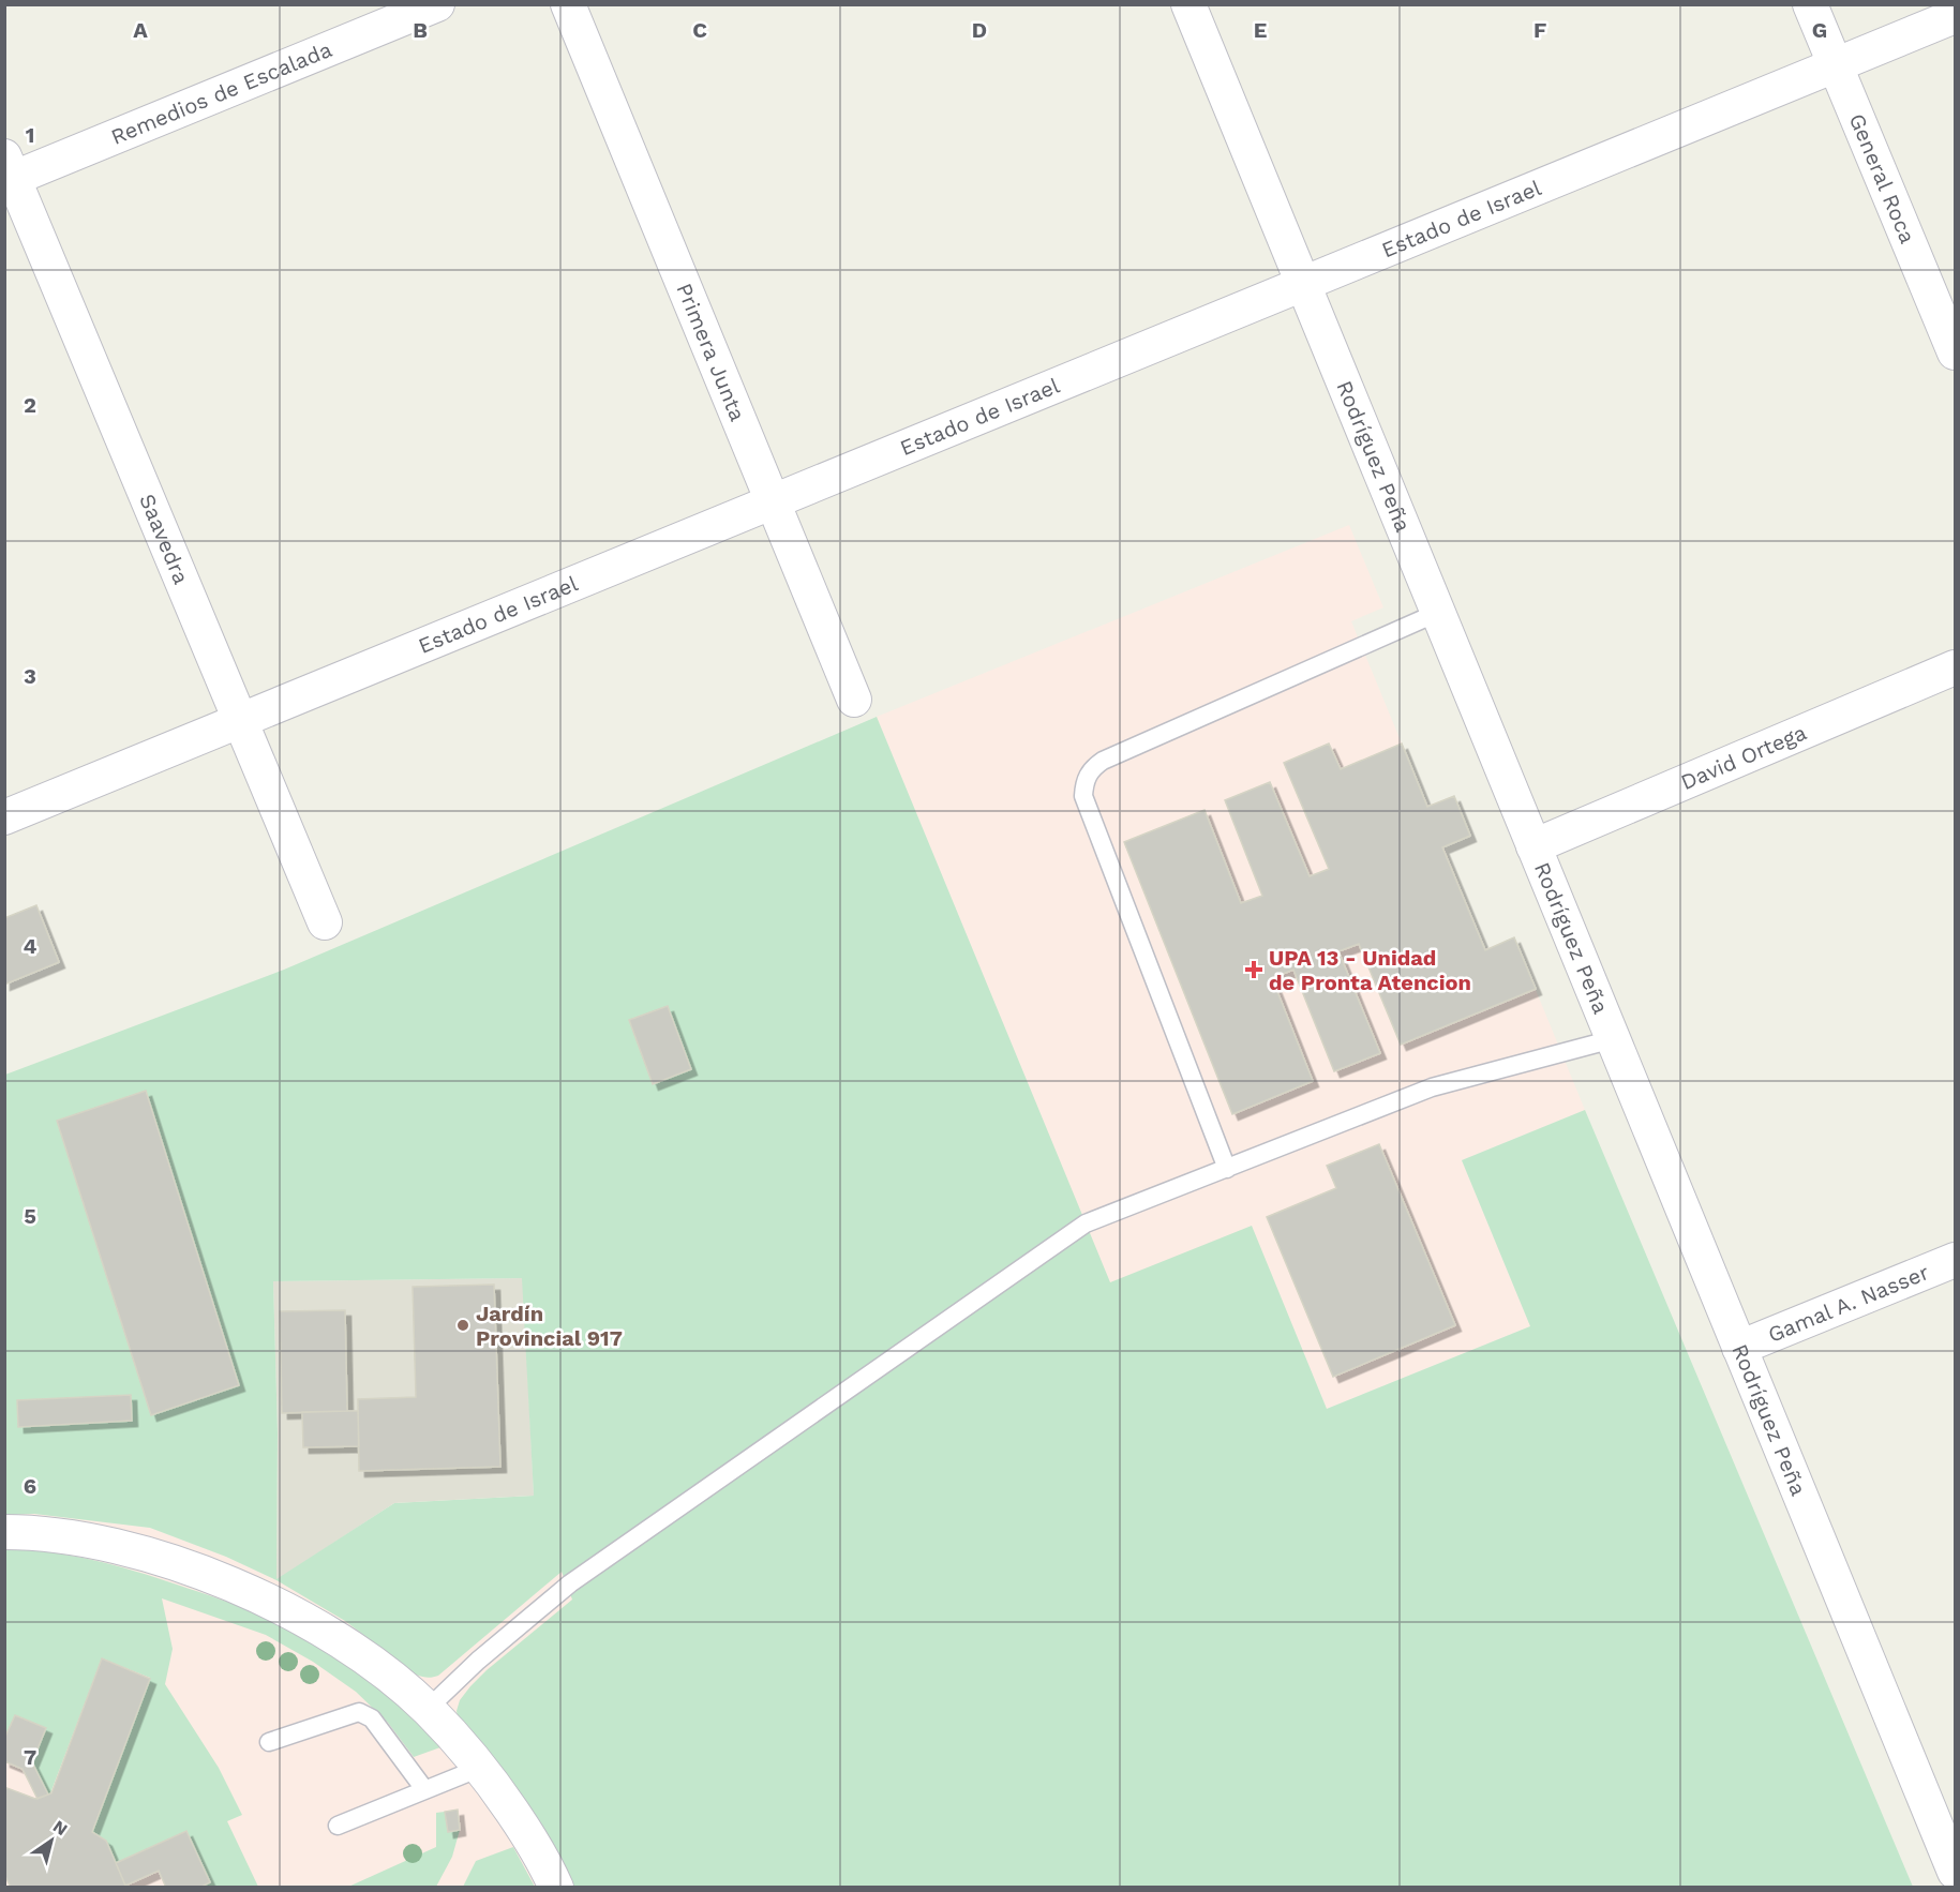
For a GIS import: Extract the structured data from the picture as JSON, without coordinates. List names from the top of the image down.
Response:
{
  "streets": {
    "street": [
      "Remedios de Escalada",
      "General Roca",
      "Estado de Israel",
      "Primera Junta",
      "Rodríguez Peña",
      "Saavedra",
      "David Ortega",
      "Gamal A. Nasser"
    ]
  },
  "crossings": [
    ["Remedios de Escalada", "Saavedra"],
    ["General Roca", "Estado de Israel"],
    ["Estado de Israel", "Primera Junta"],
    ["Estado de Israel", "Rodríguez Peña"],
    ["Estado de Israel", "Saavedra"],
    ["Rodríguez Peña", "David Ortega"],
    ["Rodríguez Peña", "Gamal A. Nasser"]
  ],
  "places": {
    "health": ["UPA 13 - Unidad de Pronta Atencion"],
    "other": ["Jardín Provincial 917"]
  },
  "north": "top right",
  "grid": {
    "columns": [
      "A",
      "B",
      "C",
      "D",
      "E",
      "F",
      "G"
    ],
    "rows": [
      "1",
      "2",
      "3",
      "4",
      "5",
      "6",
      "7"
    ]
  }
}
